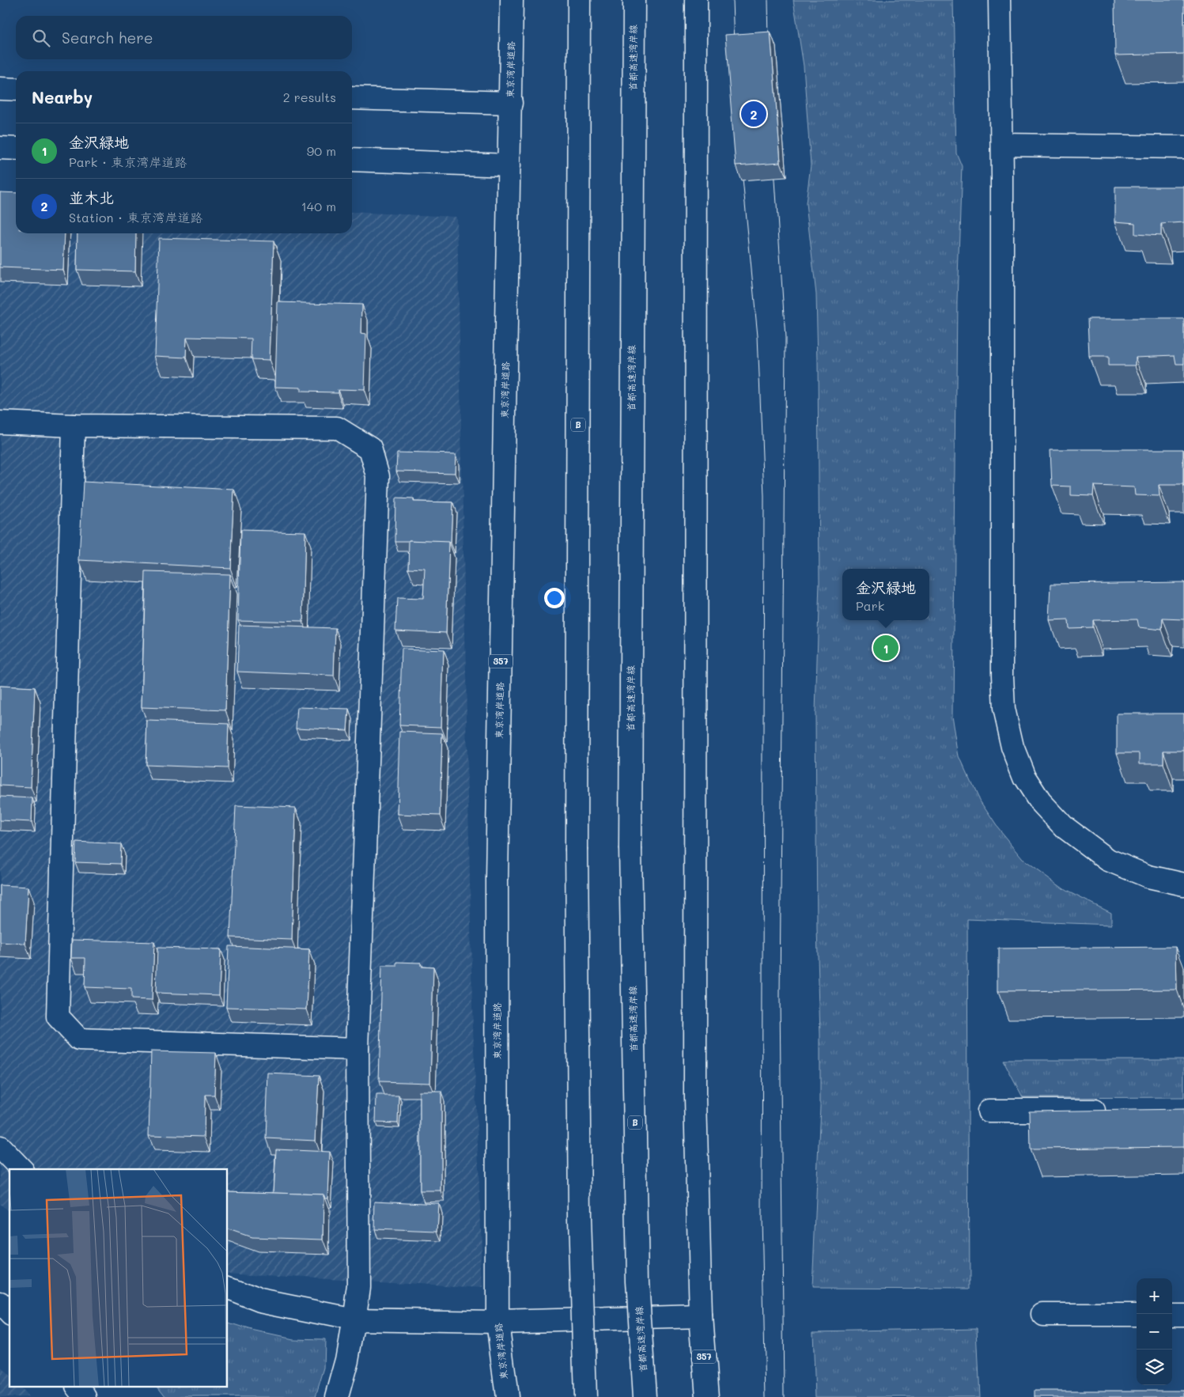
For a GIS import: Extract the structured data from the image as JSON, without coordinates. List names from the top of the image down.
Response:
{
  "streets": {
    "main road": [
      "首都高速湾岸線",
      "東京湾岸道路",
      "B",
      "357"
    ]
  },
  "page": {
    "search": "Search here",
    "heading": ["Nearby", "2 results"],
    "pins": ["2", "1"],
    "list": [
      {
        "mark": "1",
        "name": "金沢緑地",
        "note": "Park · 東京湾岸道路",
        "value": "90 m"
      },
      {
        "mark": "2",
        "name": "並木北",
        "note": "Station · 東京湾岸道路",
        "value": "140 m"
      }
    ],
    "popup": ["金沢緑地", "Park"],
    "map_buttons": ["+", "−"]
  }
}
